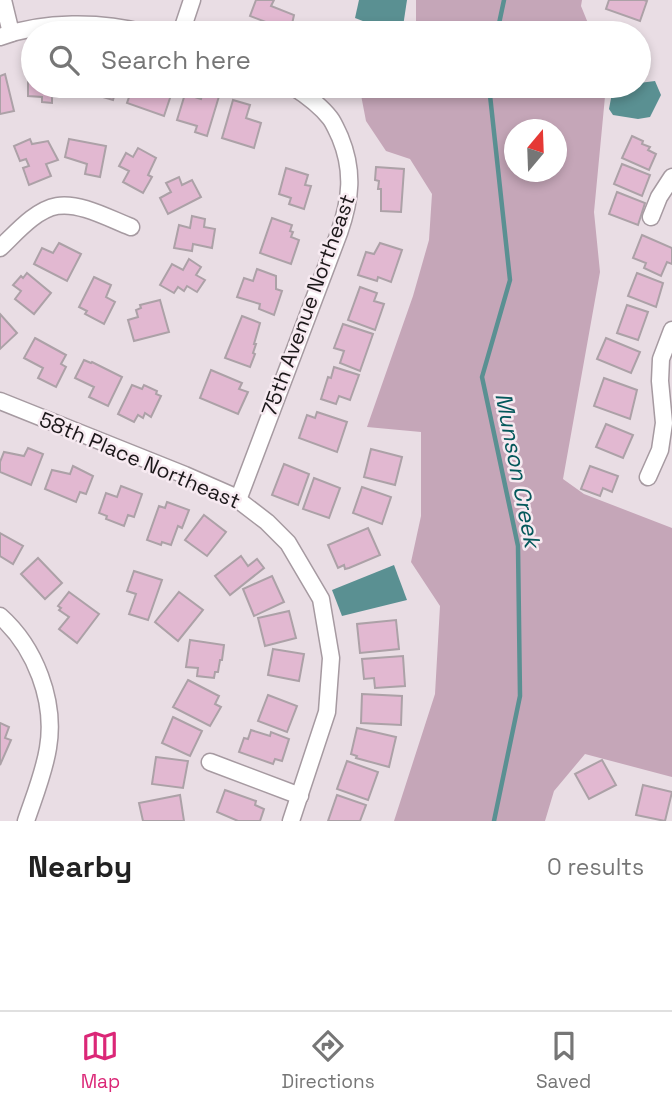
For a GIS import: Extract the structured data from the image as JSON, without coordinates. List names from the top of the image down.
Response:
{
  "streets": {
    "street": ["75th Avenue Northeast", "58th Place Northeast"]
  },
  "crossings": [
    ["75th Avenue Northeast", "58th Place Northeast"]
  ],
  "water": ["Munson Creek"],
  "north": "top",
  "page": {
    "search": "Search here",
    "heading": ["Nearby", "0 results"],
    "nav": ["Map", "Directions", "Saved"]
  }
}
